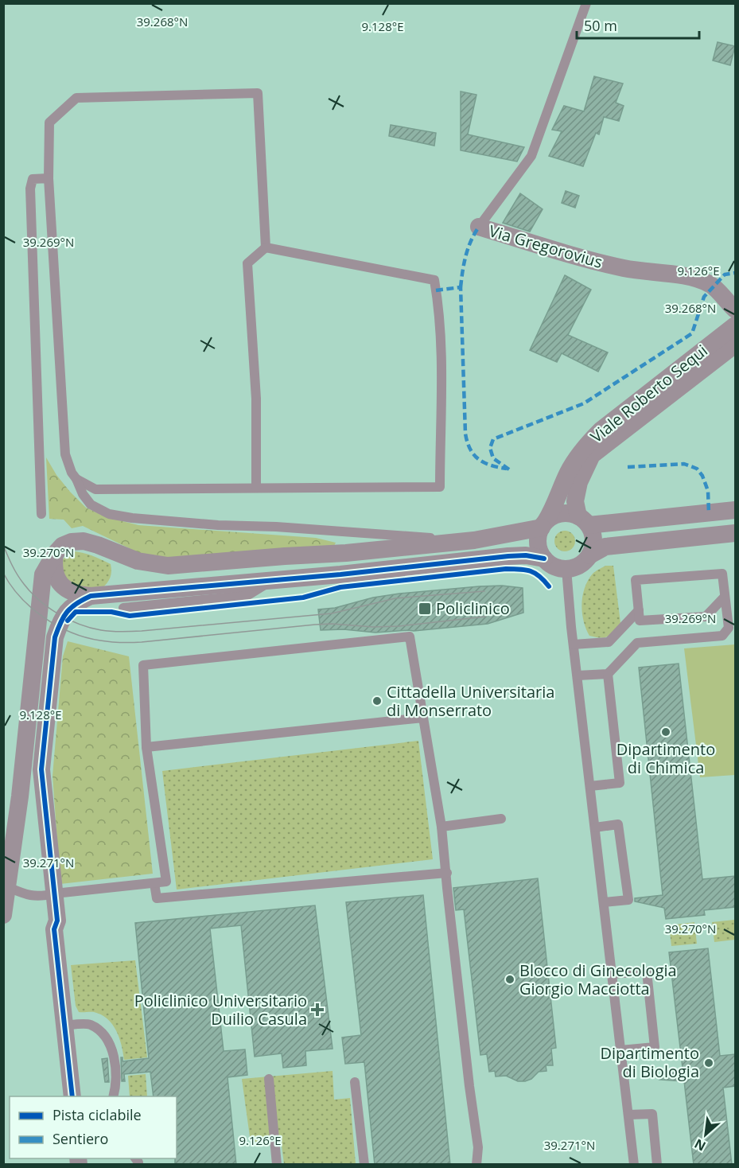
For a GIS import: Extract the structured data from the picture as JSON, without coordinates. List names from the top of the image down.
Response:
{
  "streets": {
    "street": ["Via Gregorovius", "Viale Roberto Sequi"]
  },
  "places": {
    "transit": ["Policlinico"],
    "other": [
      "Cittadella Universitaria di Monserrato",
      "Dipartimento di Chimica",
      "Blocco di Ginecologia Giorgio Macciotta",
      "Dipartimento di Biologia"
    ],
    "health": ["Policlinico Universitario Duilio Casula"]
  },
  "legend": ["Pista ciclabile", "Sentiero"],
  "scale_bar": "50 m",
  "north": "bottom left",
  "coordinates": [
    "39.268°N",
    "9.128°E",
    "39.269°N",
    "9.126°E",
    "39.270°N",
    "39.271°N"
  ]
}
